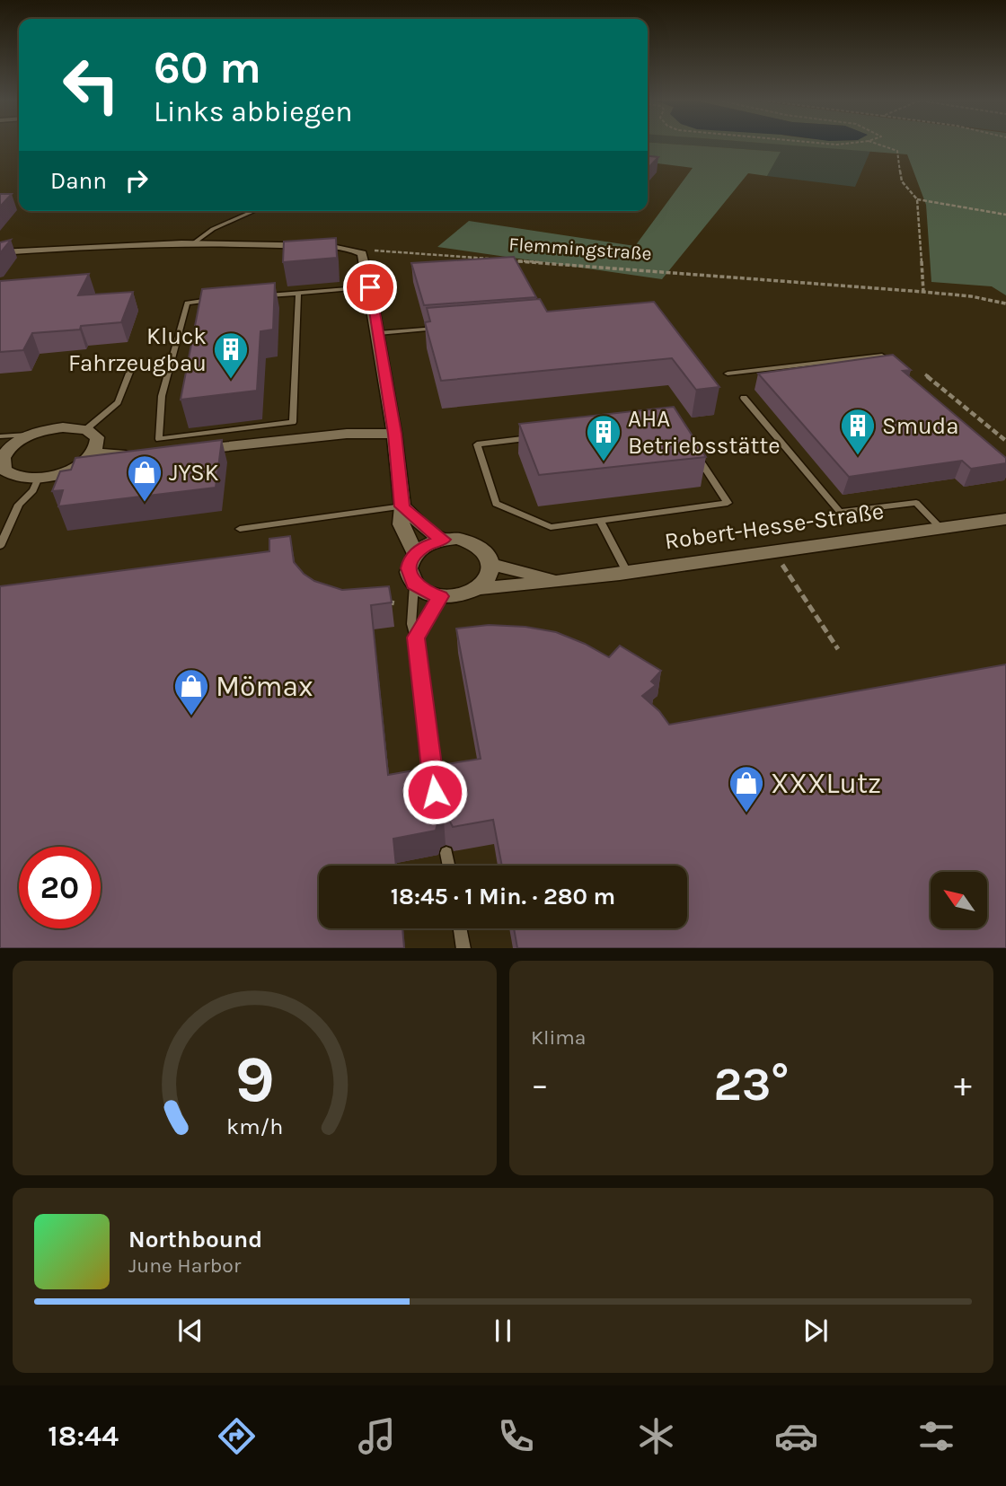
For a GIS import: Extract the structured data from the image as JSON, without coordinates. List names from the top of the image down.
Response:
{
  "streets": {
    "street": ["Robert-Hesse-Straße"],
    "path": ["Flemmingstraße"]
  },
  "places": {
    "building": ["Kluck Fahrzeugbau", "Smuda", "AHA Betriebsstätte"],
    "shop": ["JYSK", "Mömax", "XXXLutz"]
  },
  "north": "top left",
  "page": {
    "turn": ["60 m", "Links abbiegen"],
    "then": "Dann",
    "limit": "20",
    "trip": "18:45 · 1 Min. · 280 m",
    "tile": "Klima",
    "heat": ["−", "23°", "+"],
    "song": ["Northbound", "June Harbor"],
    "tabs": "18:44",
    "gauge": ["9", "km/h"]
  }
}
